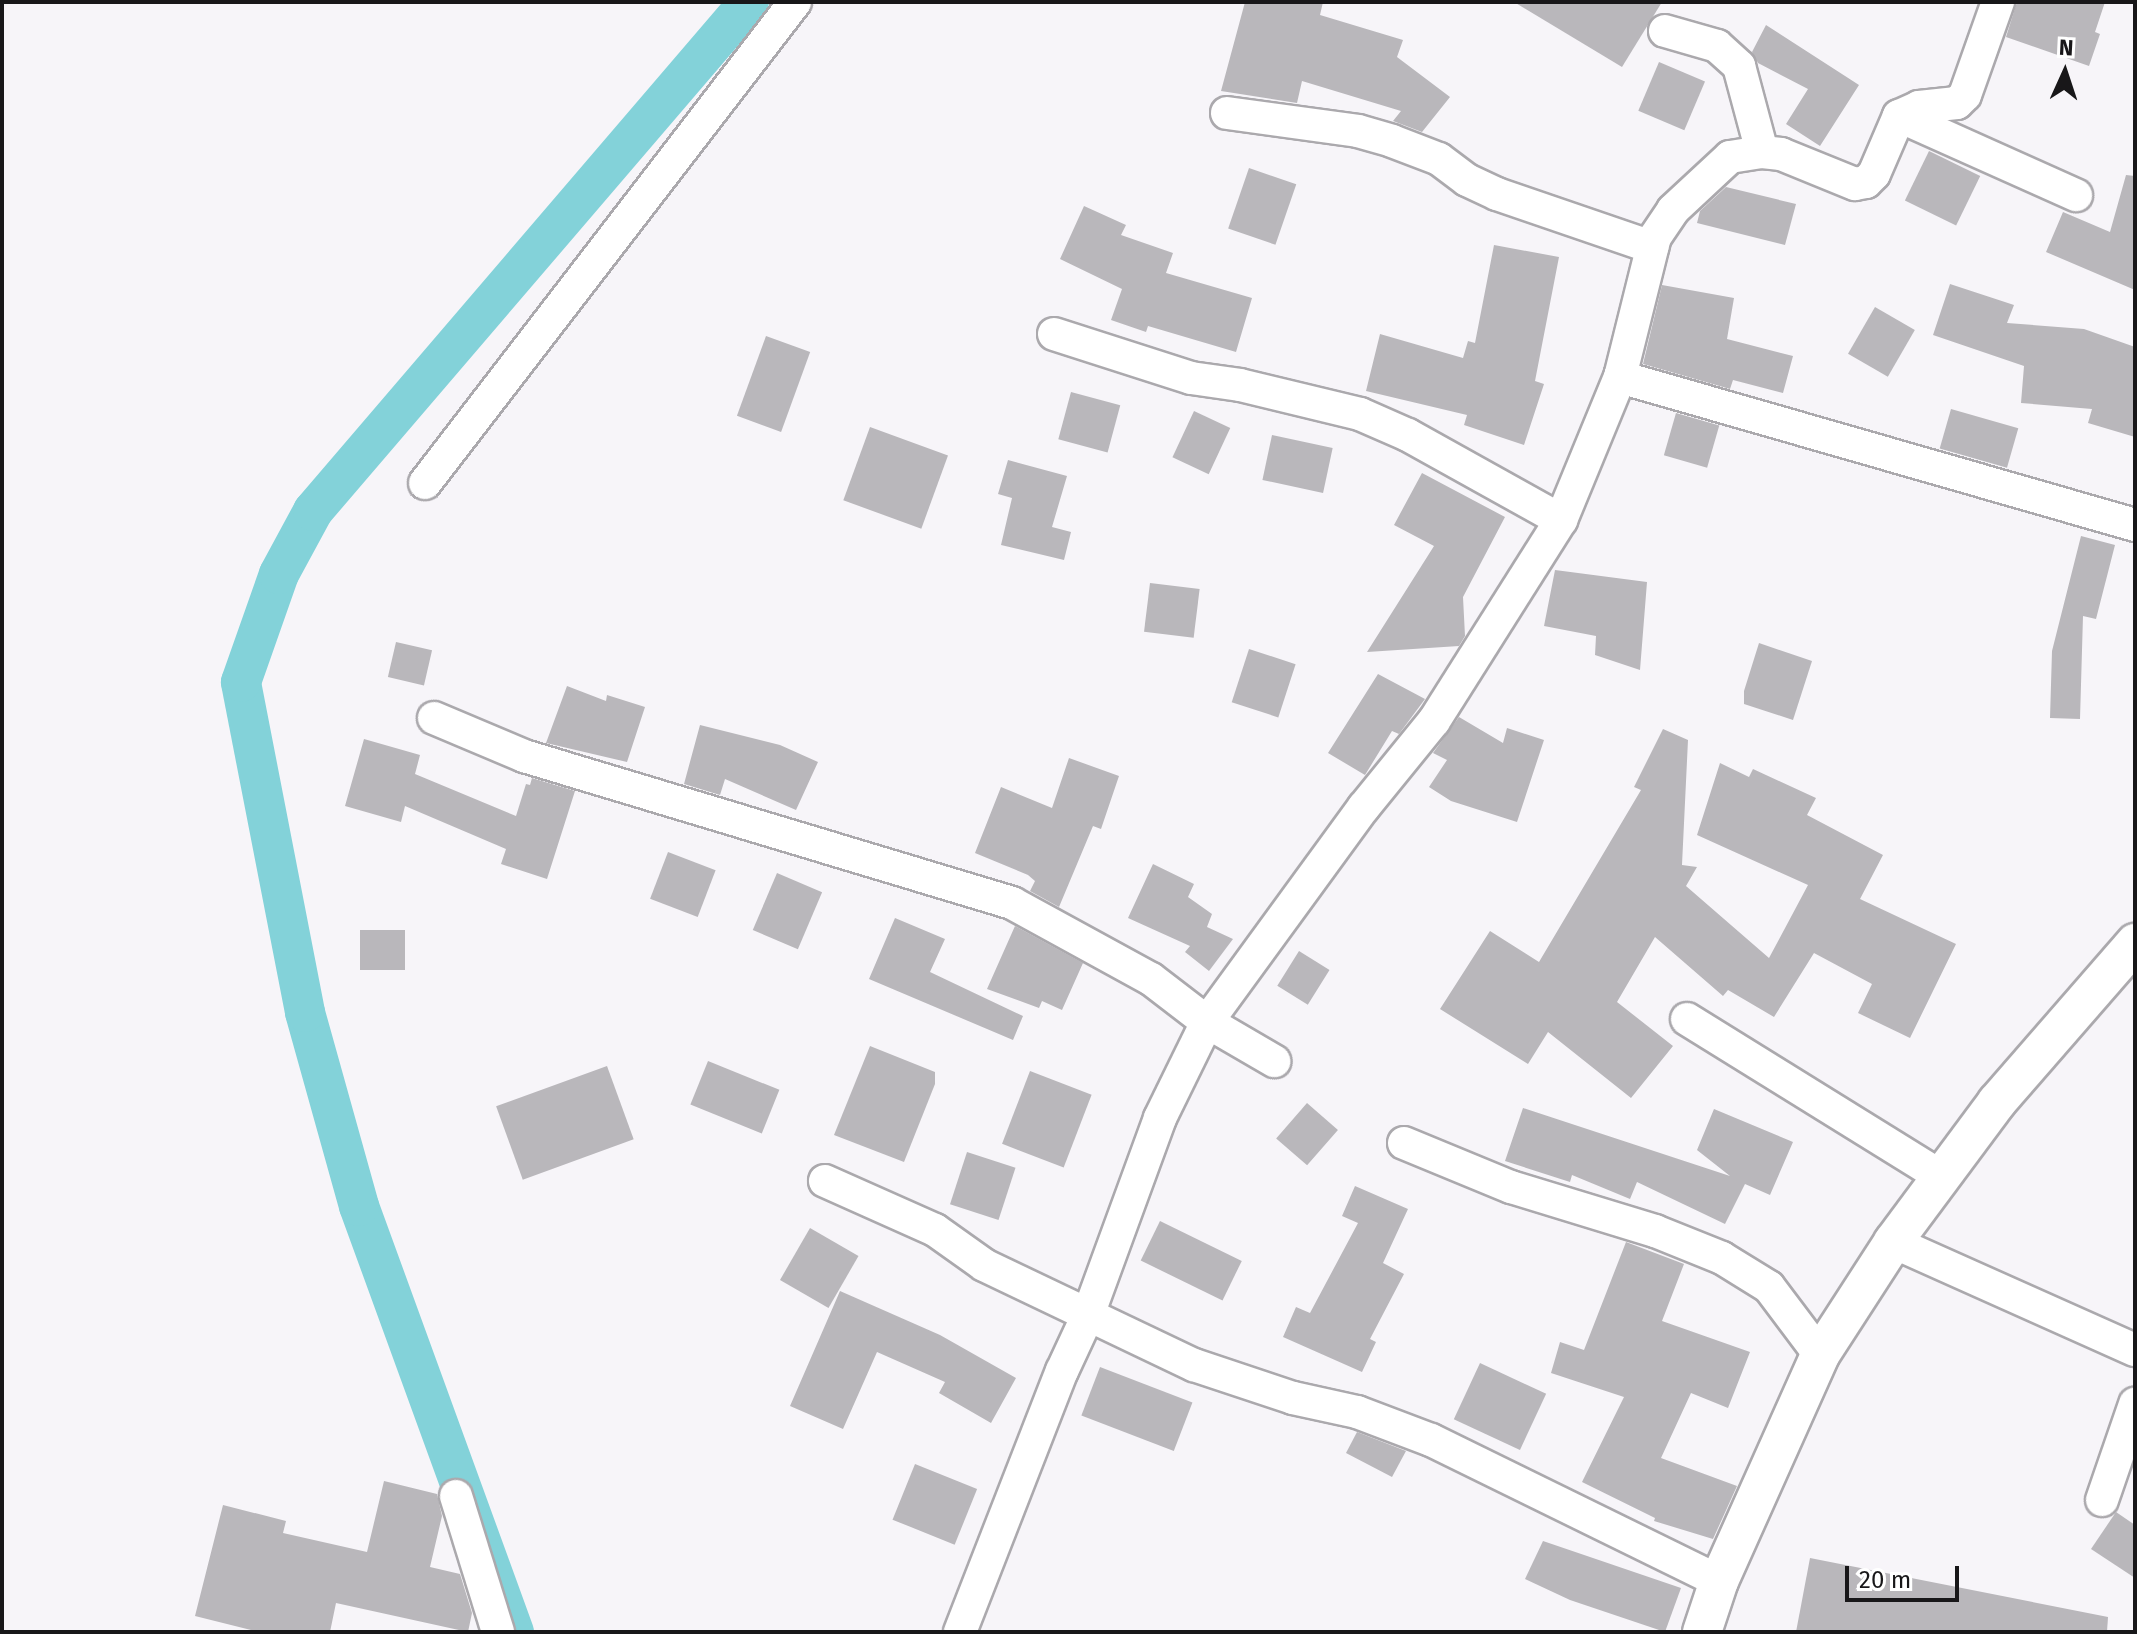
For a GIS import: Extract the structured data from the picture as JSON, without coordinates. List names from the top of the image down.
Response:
{
  "scale_bar": "20 m",
  "north": "top"
}
